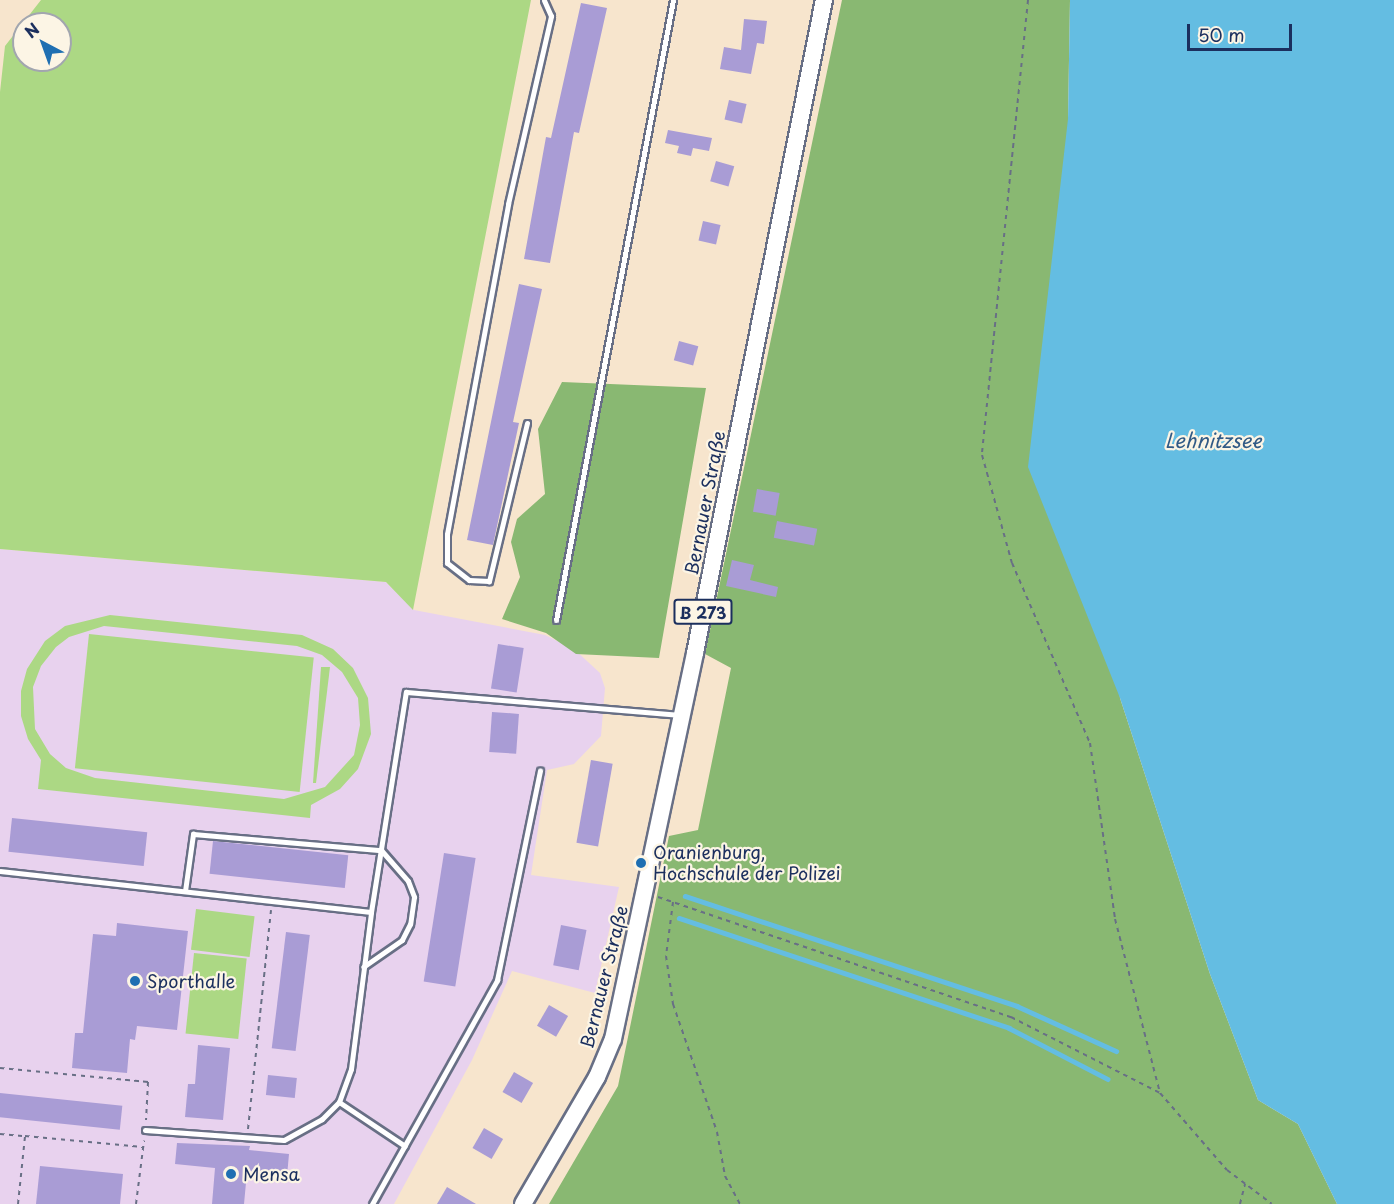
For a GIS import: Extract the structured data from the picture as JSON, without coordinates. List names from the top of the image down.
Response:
{
  "streets": {
    "main road": ["Bernauer Straße", "B 273"]
  },
  "water": ["Lehnitzsee"],
  "places": ["Oranienburg, Hochschule der Polizei", "Sporthalle", "Mensa"],
  "scale_bar": "50 m",
  "north": "top left"
}
